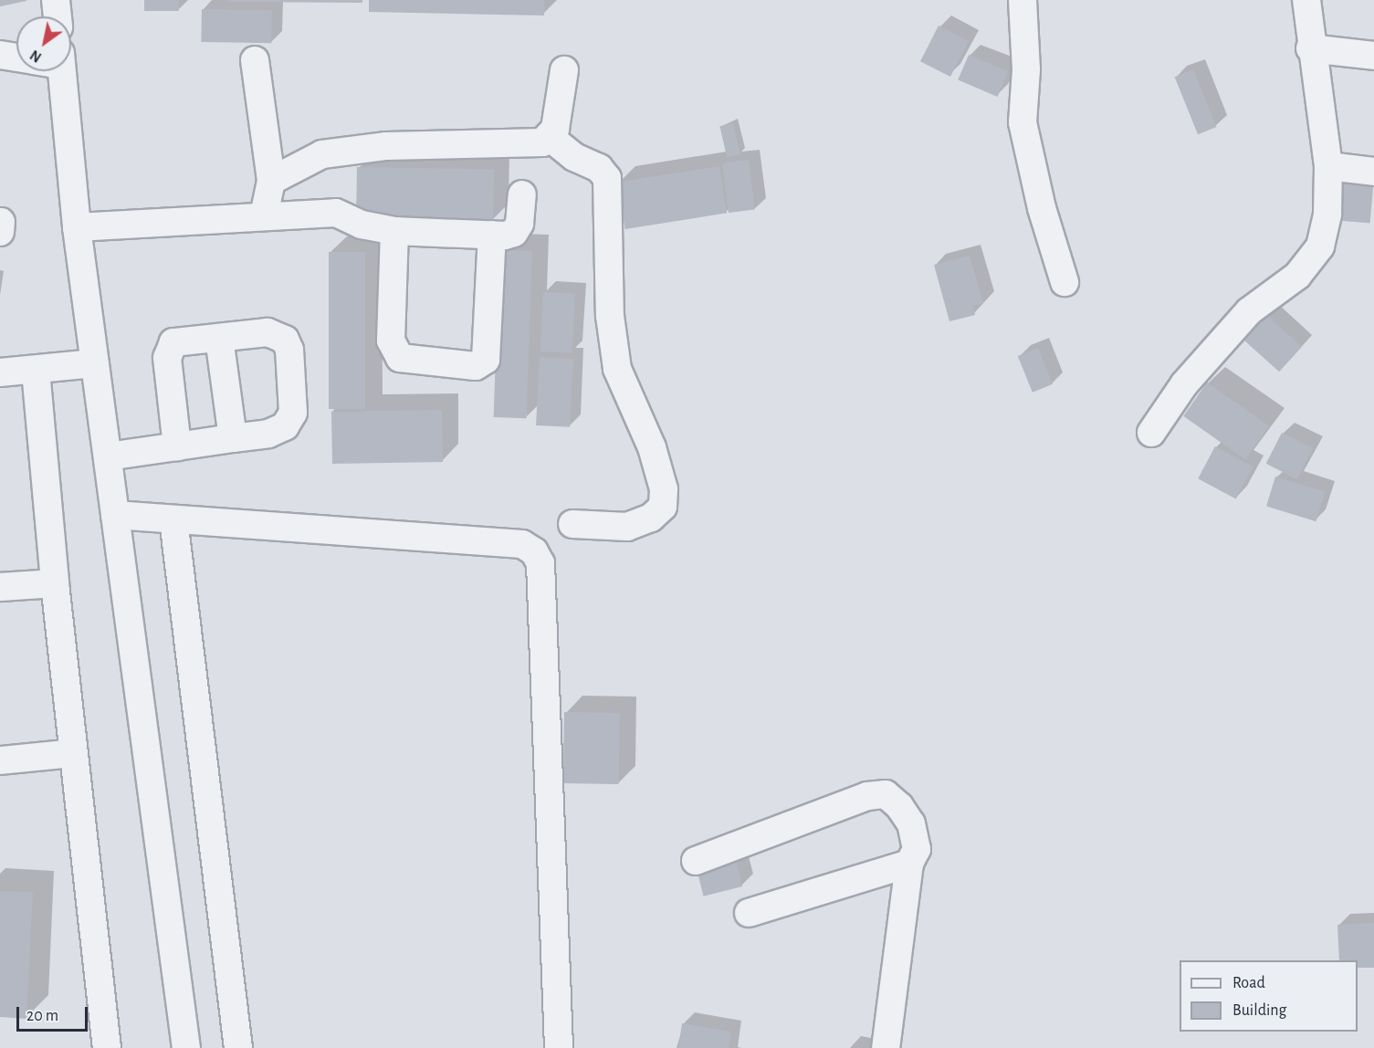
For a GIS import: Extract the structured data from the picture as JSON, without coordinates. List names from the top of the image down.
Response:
{
  "legend": ["Road", "Building"],
  "scale_bar": "20 m",
  "north": "bottom left"
}
